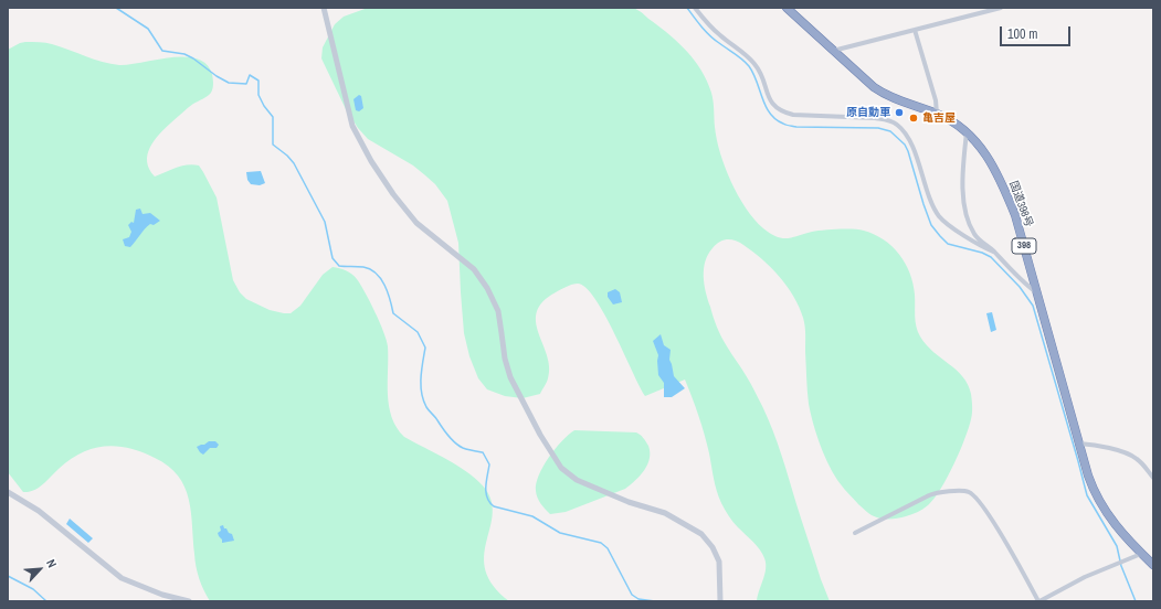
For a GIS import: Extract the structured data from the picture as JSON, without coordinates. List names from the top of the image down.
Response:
{
  "streets": {
    "highway": ["国道398号", "398"]
  },
  "places": ["原自動車", "亀吉屋"],
  "scale_bar": "100 m",
  "north": "top right"
}
